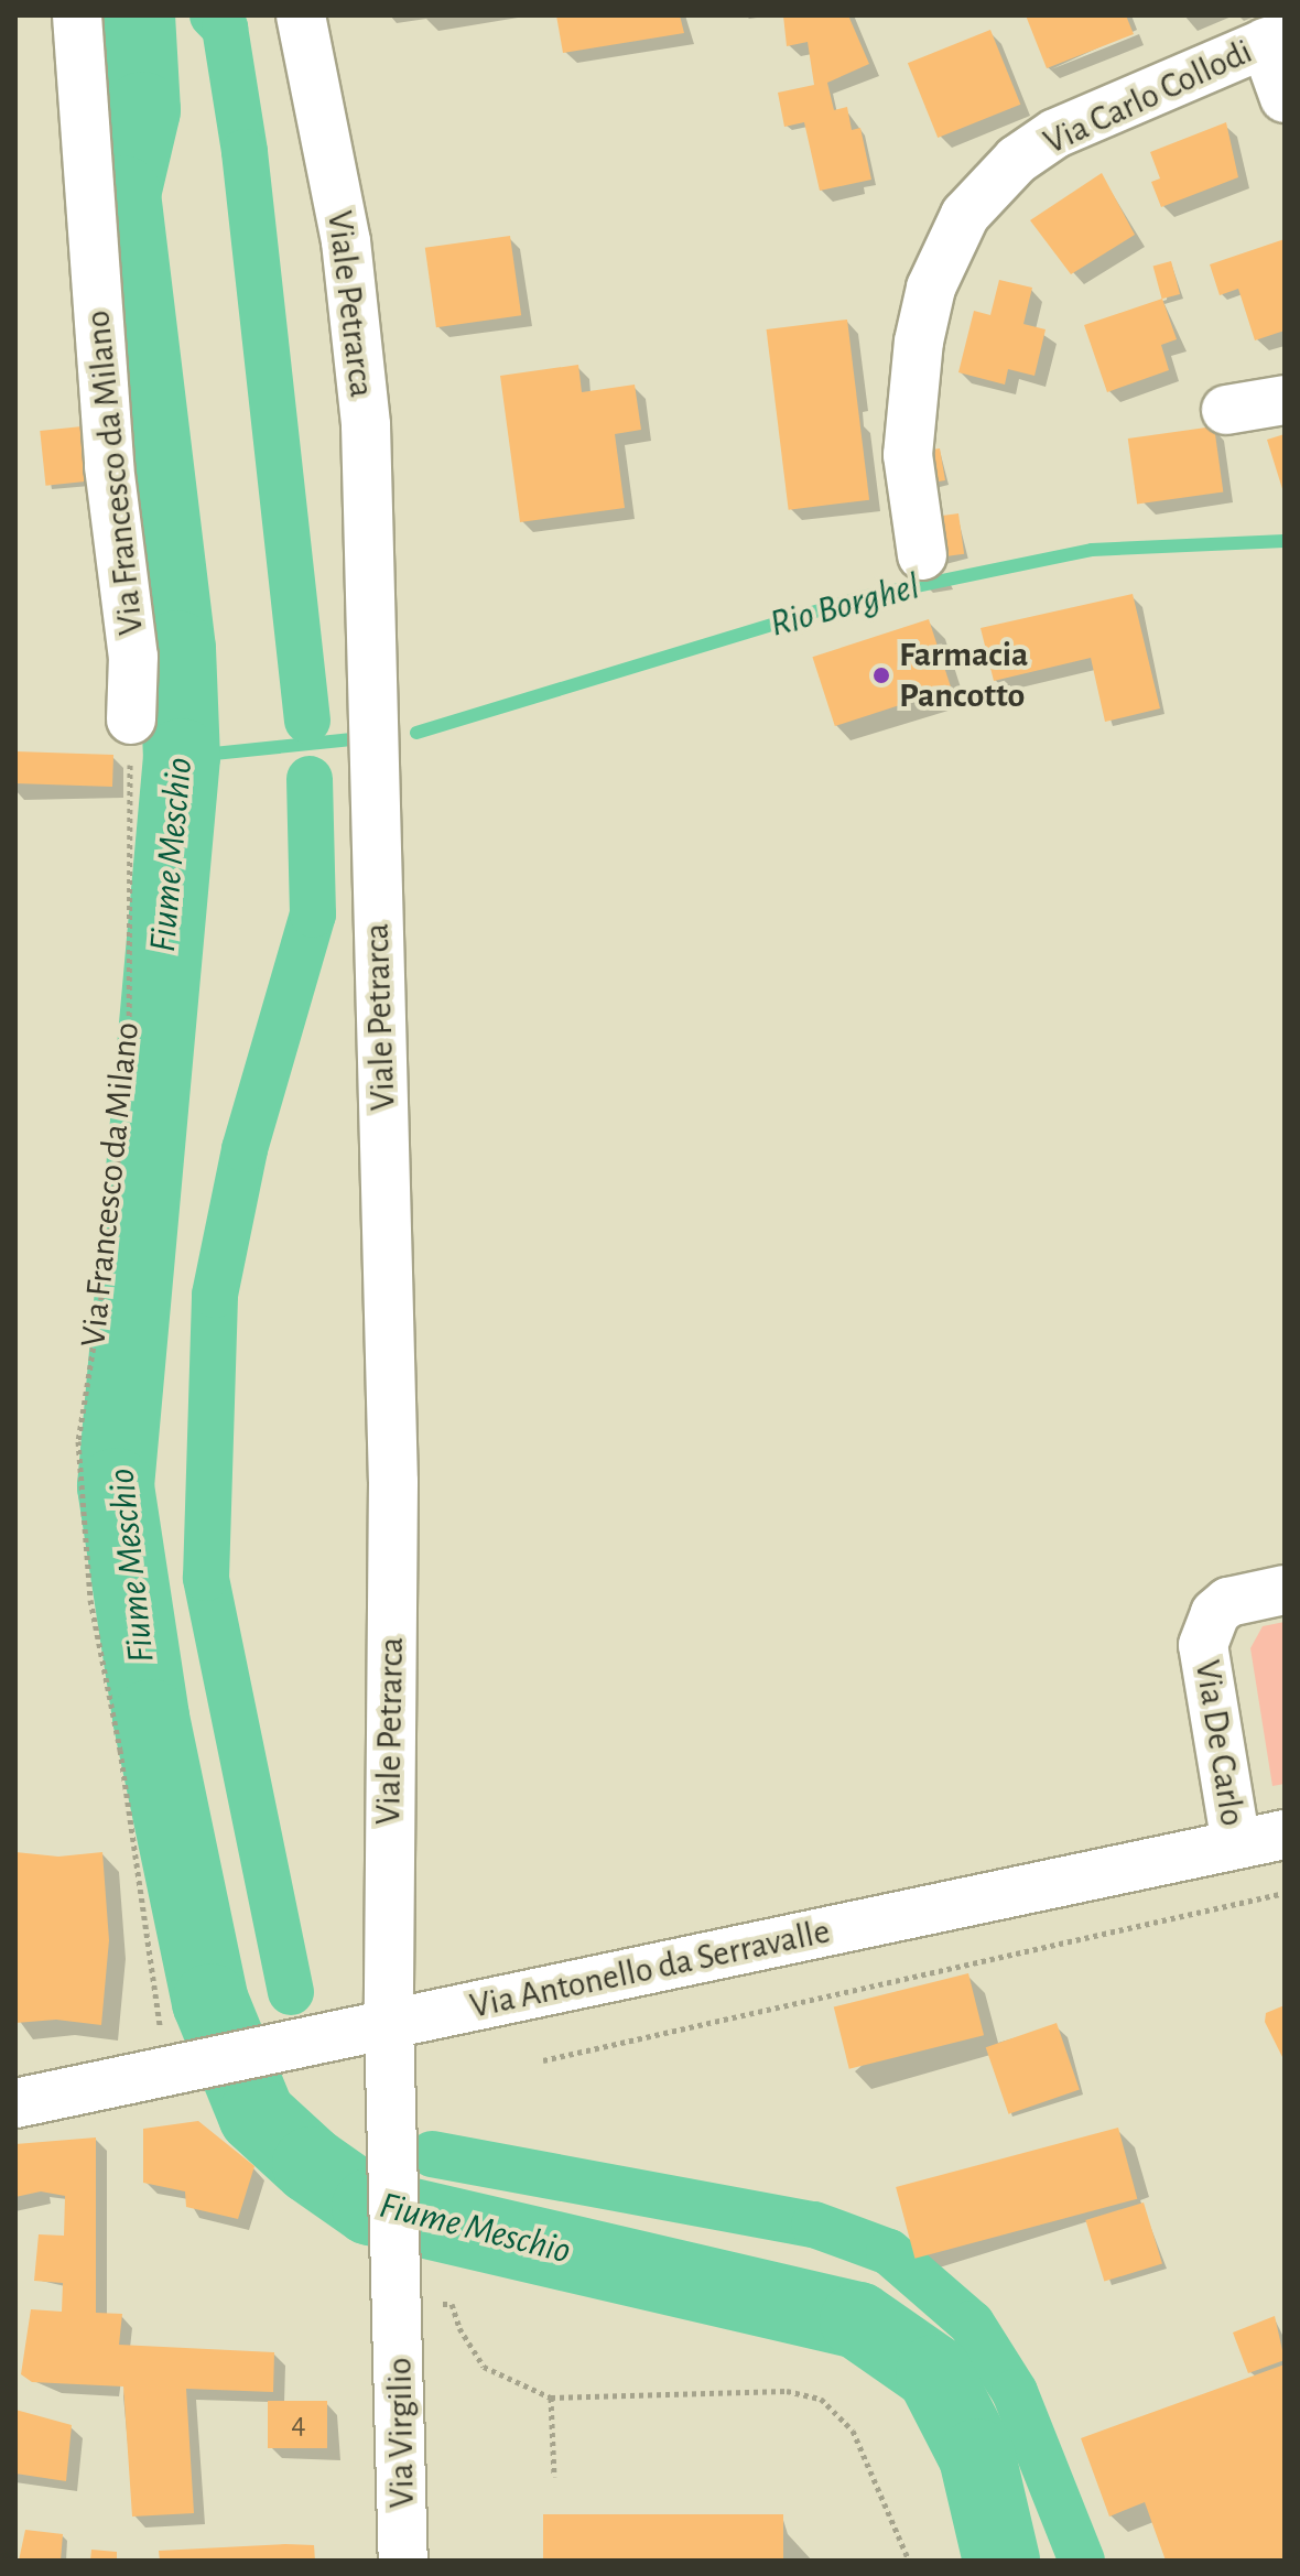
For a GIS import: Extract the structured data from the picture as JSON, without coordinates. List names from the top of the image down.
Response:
{
  "streets": {
    "street": [
      "Via Carlo Collodi",
      "Viale Petrarca",
      "Via Francesco da Milano",
      "Via De Carlo",
      "Via Antonello da Serravalle",
      "Via Virgilio"
    ]
  },
  "crossings": [
    ["Viale Petrarca", "Via Antonello da Serravalle"],
    ["Viale Petrarca", "Via Virgilio"],
    ["Via Francesco da Milano", "Via Antonello da Serravalle"],
    ["Via De Carlo", "Via Antonello da Serravalle"]
  ],
  "water": ["Rio Borghel", "Fiume Meschio"],
  "places": ["Farmacia Pancotto"],
  "house_numbers": ["4"]
}
